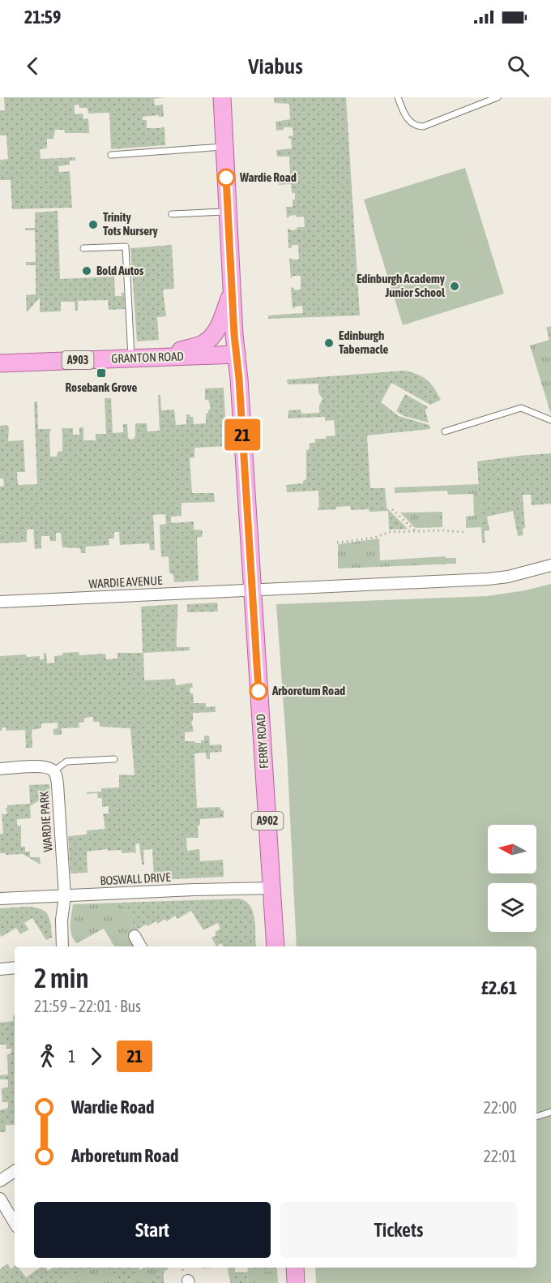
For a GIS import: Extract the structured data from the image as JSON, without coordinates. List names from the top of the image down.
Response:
{
  "streets": {
    "main road": [
      "GRANTON ROAD",
      "A903",
      "FERRY ROAD",
      "A902"
    ],
    "street": ["WARDIE AVENUE", "WARDIE PARK", "BOSWALL DRIVE"]
  },
  "crossings": [
    ["GRANTON ROAD", "FERRY ROAD"],
    ["WARDIE AVENUE", "FERRY ROAD"],
    ["FERRY ROAD", "BOSWALL DRIVE"],
    ["WARDIE PARK", "BOSWALL DRIVE"]
  ],
  "places": {
    "other": [
      "Wardie Road",
      "Trinity Tots Nursery",
      "Bold Autos",
      "Edinburgh Academy Junior School",
      "Edinburgh Tabernacle",
      "Arboretum Road"
    ],
    "transit": ["Rosebank Grove"]
  },
  "lines": ["bus line 21"],
  "north": "left",
  "page": {
    "status": "21:59",
    "header": "Viabus",
    "on_map": "21",
    "heading": ["2 min", "21:59 – 22:01 · Bus", "£2.61"],
    "legs": ["1", "21"],
    "list": [
      {
        "name": "Wardie Road",
        "value": "22:00"
      },
      {
        "name": "Arboretum Road",
        "value": "22:01"
      }
    ],
    "buttons": ["Start", "Tickets"]
  }
}
